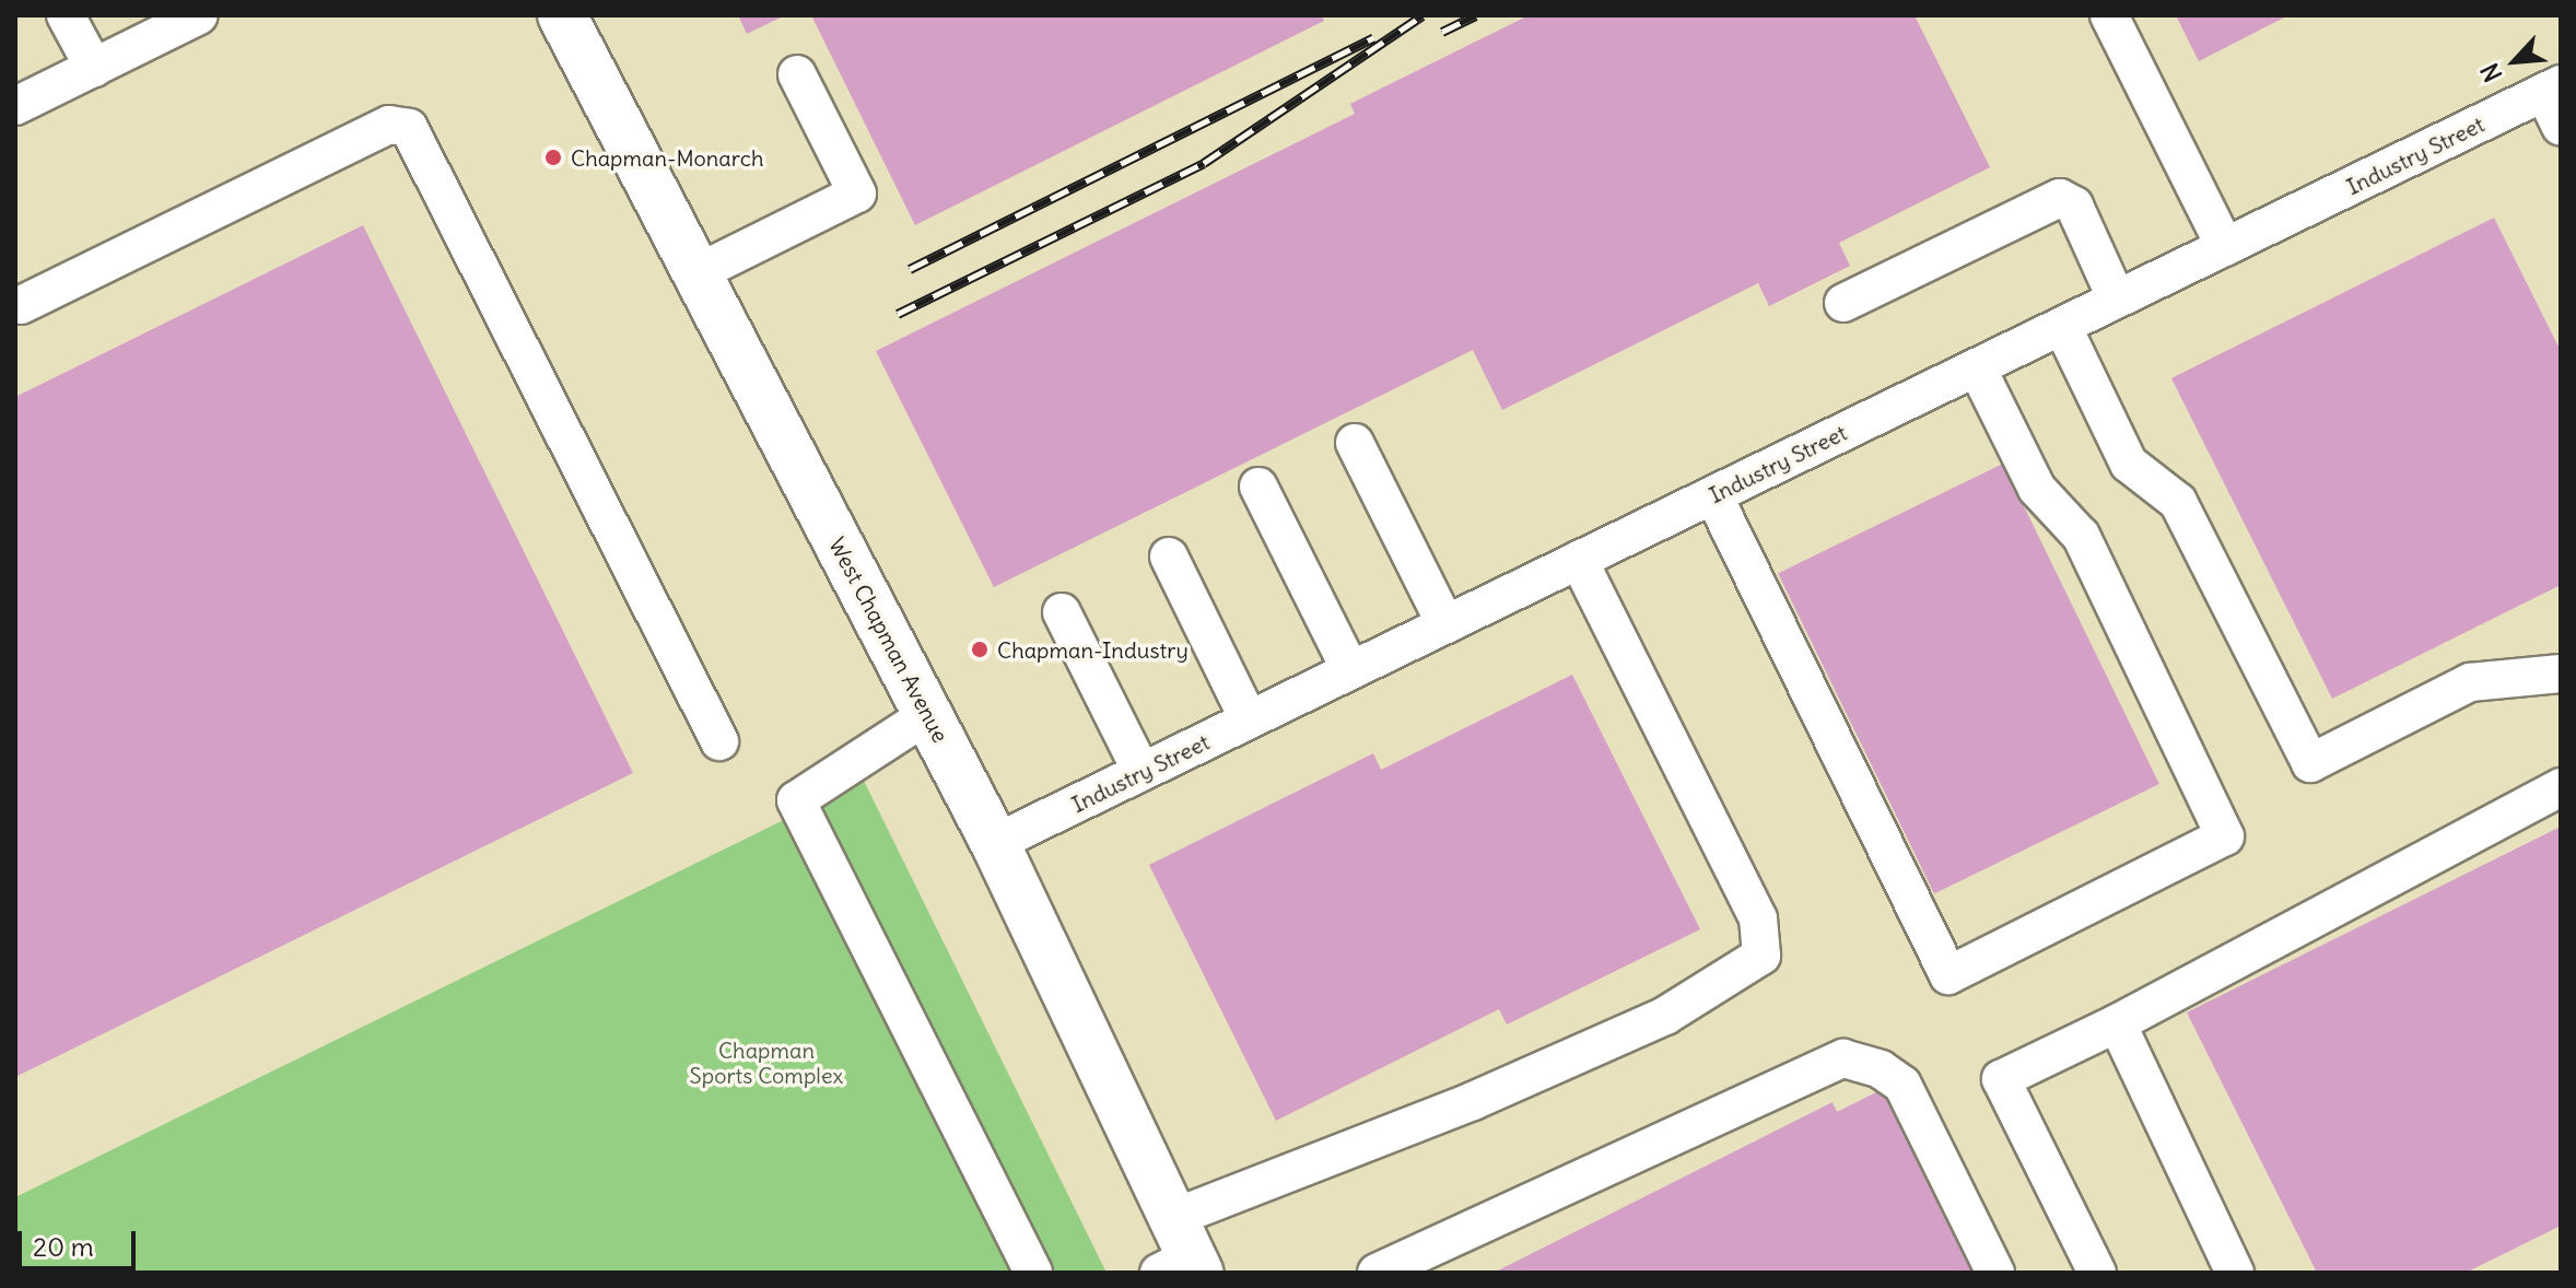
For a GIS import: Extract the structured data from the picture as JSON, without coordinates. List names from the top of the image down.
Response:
{
  "streets": {
    "main road": ["West Chapman Avenue"],
    "street": ["Industry Street"]
  },
  "crossings": [
    ["Industry Street", "West Chapman Avenue"]
  ],
  "parks": ["Chapman Sports Complex"],
  "places": ["Chapman-Monarch", "Chapman-Industry"],
  "scale_bar": "20 m",
  "north": "bottom left"
}
